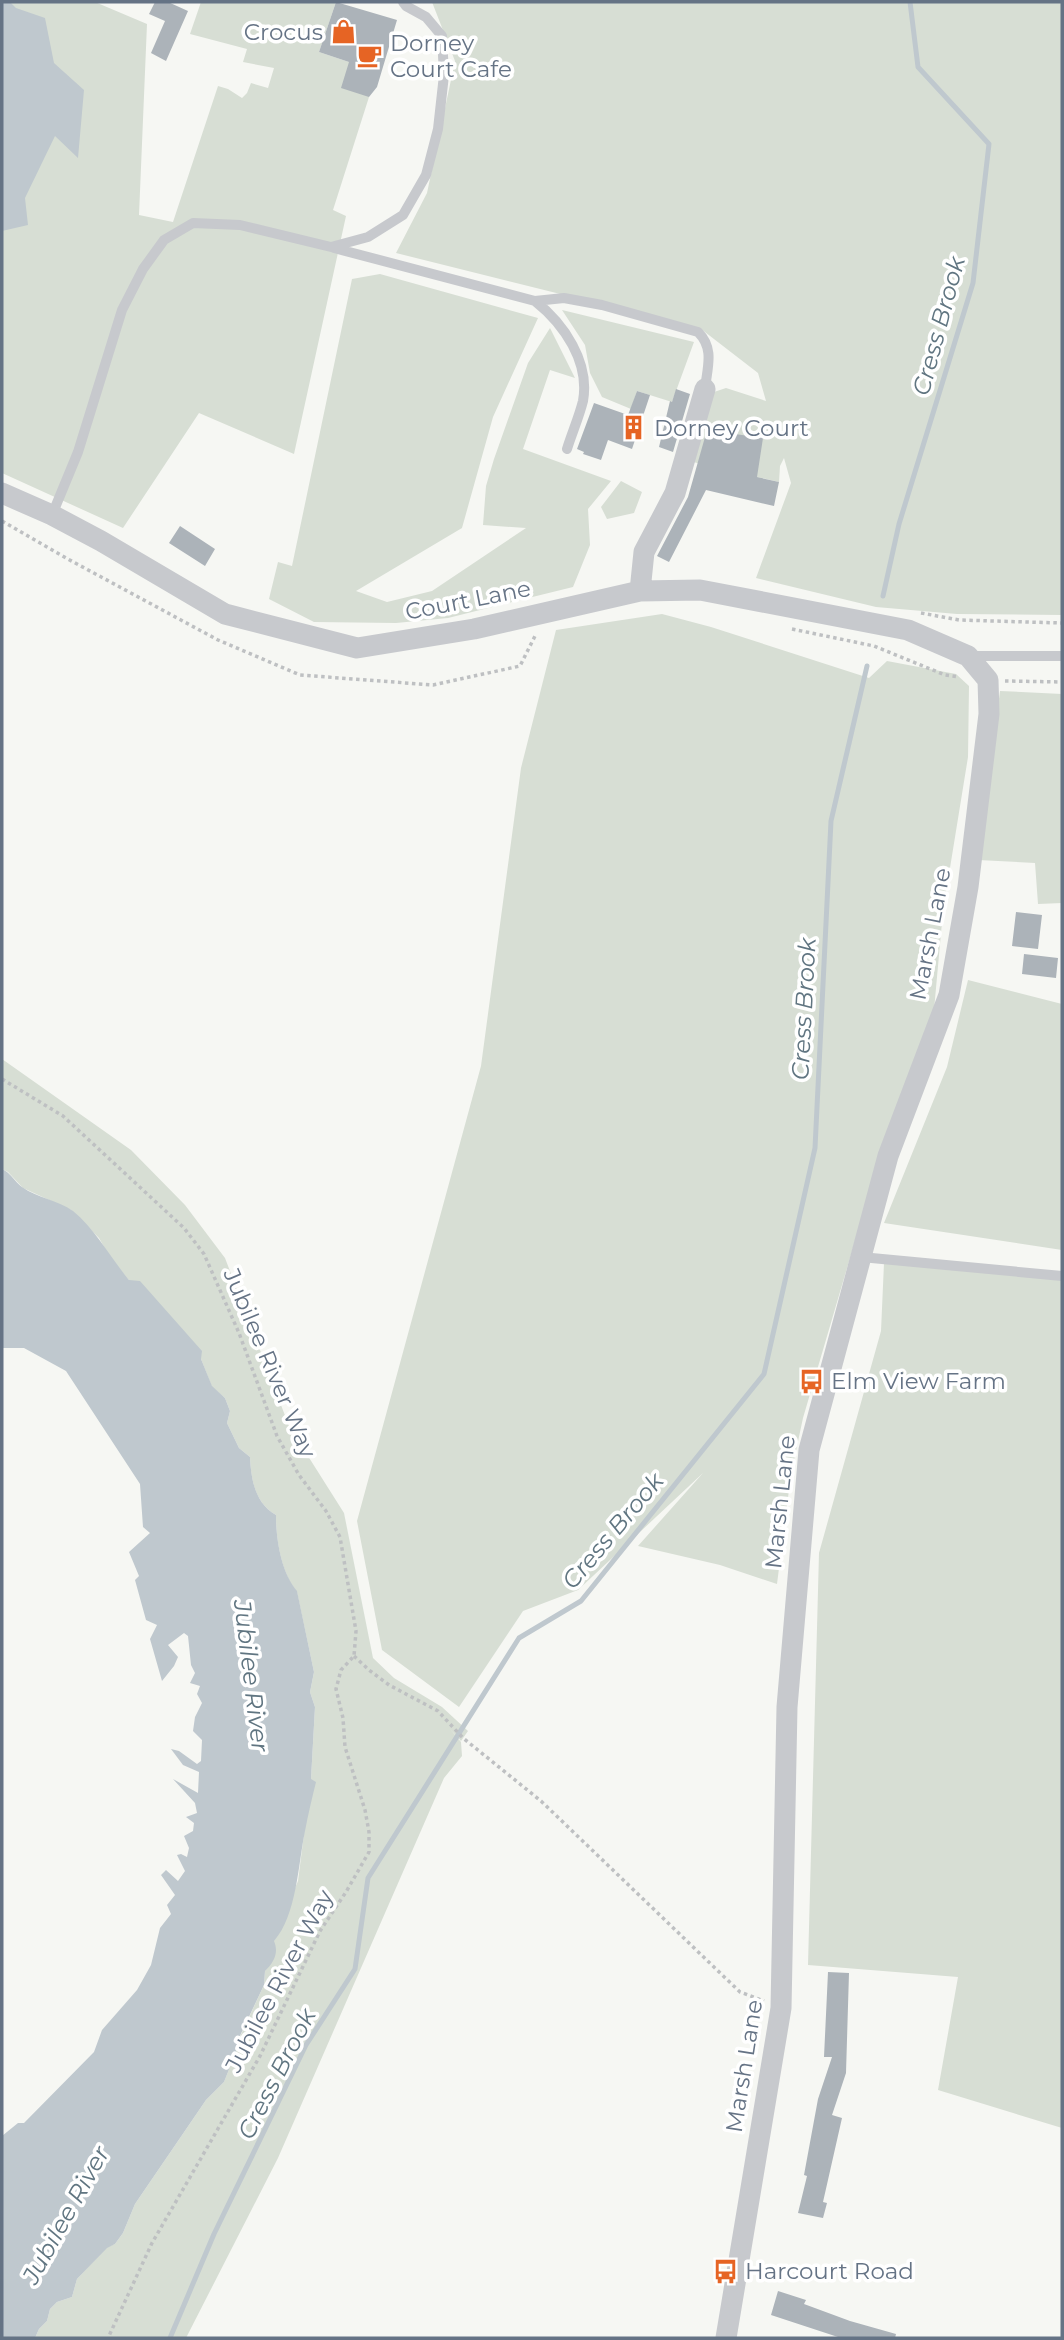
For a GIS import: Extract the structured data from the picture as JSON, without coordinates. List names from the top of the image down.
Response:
{
  "streets": {
    "street": ["Court Lane", "Marsh Lane"],
    "path": ["Jubilee River Way"]
  },
  "crossings": [
    ["Court Lane", "Marsh Lane"]
  ],
  "water": ["Cress Brook", "Jubilee River"],
  "places": {
    "shop": ["Crocus"],
    "cafe": ["Dorney Court Cafe"],
    "building": ["Dorney Court"],
    "bus stop": ["Elm View Farm", "Harcourt Road"]
  }
}
